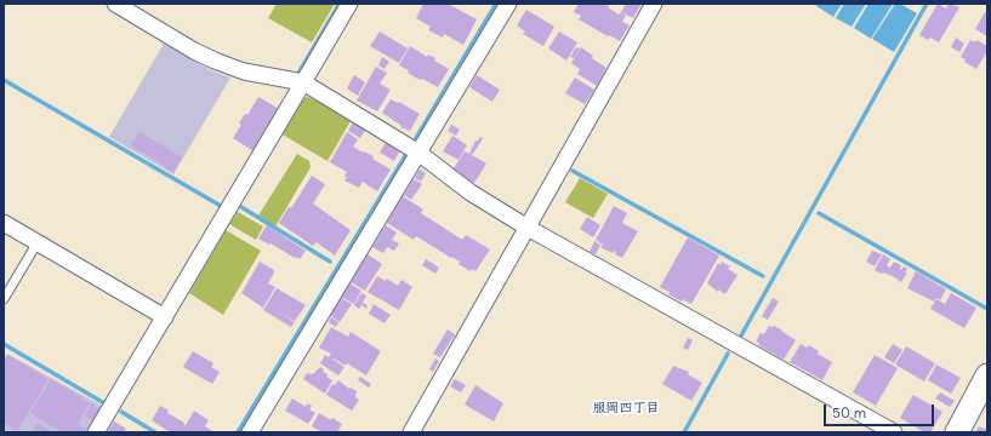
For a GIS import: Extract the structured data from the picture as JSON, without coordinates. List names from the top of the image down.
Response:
{
  "districts": ["服岡四丁目"],
  "scale_bar": "50 m"
}
